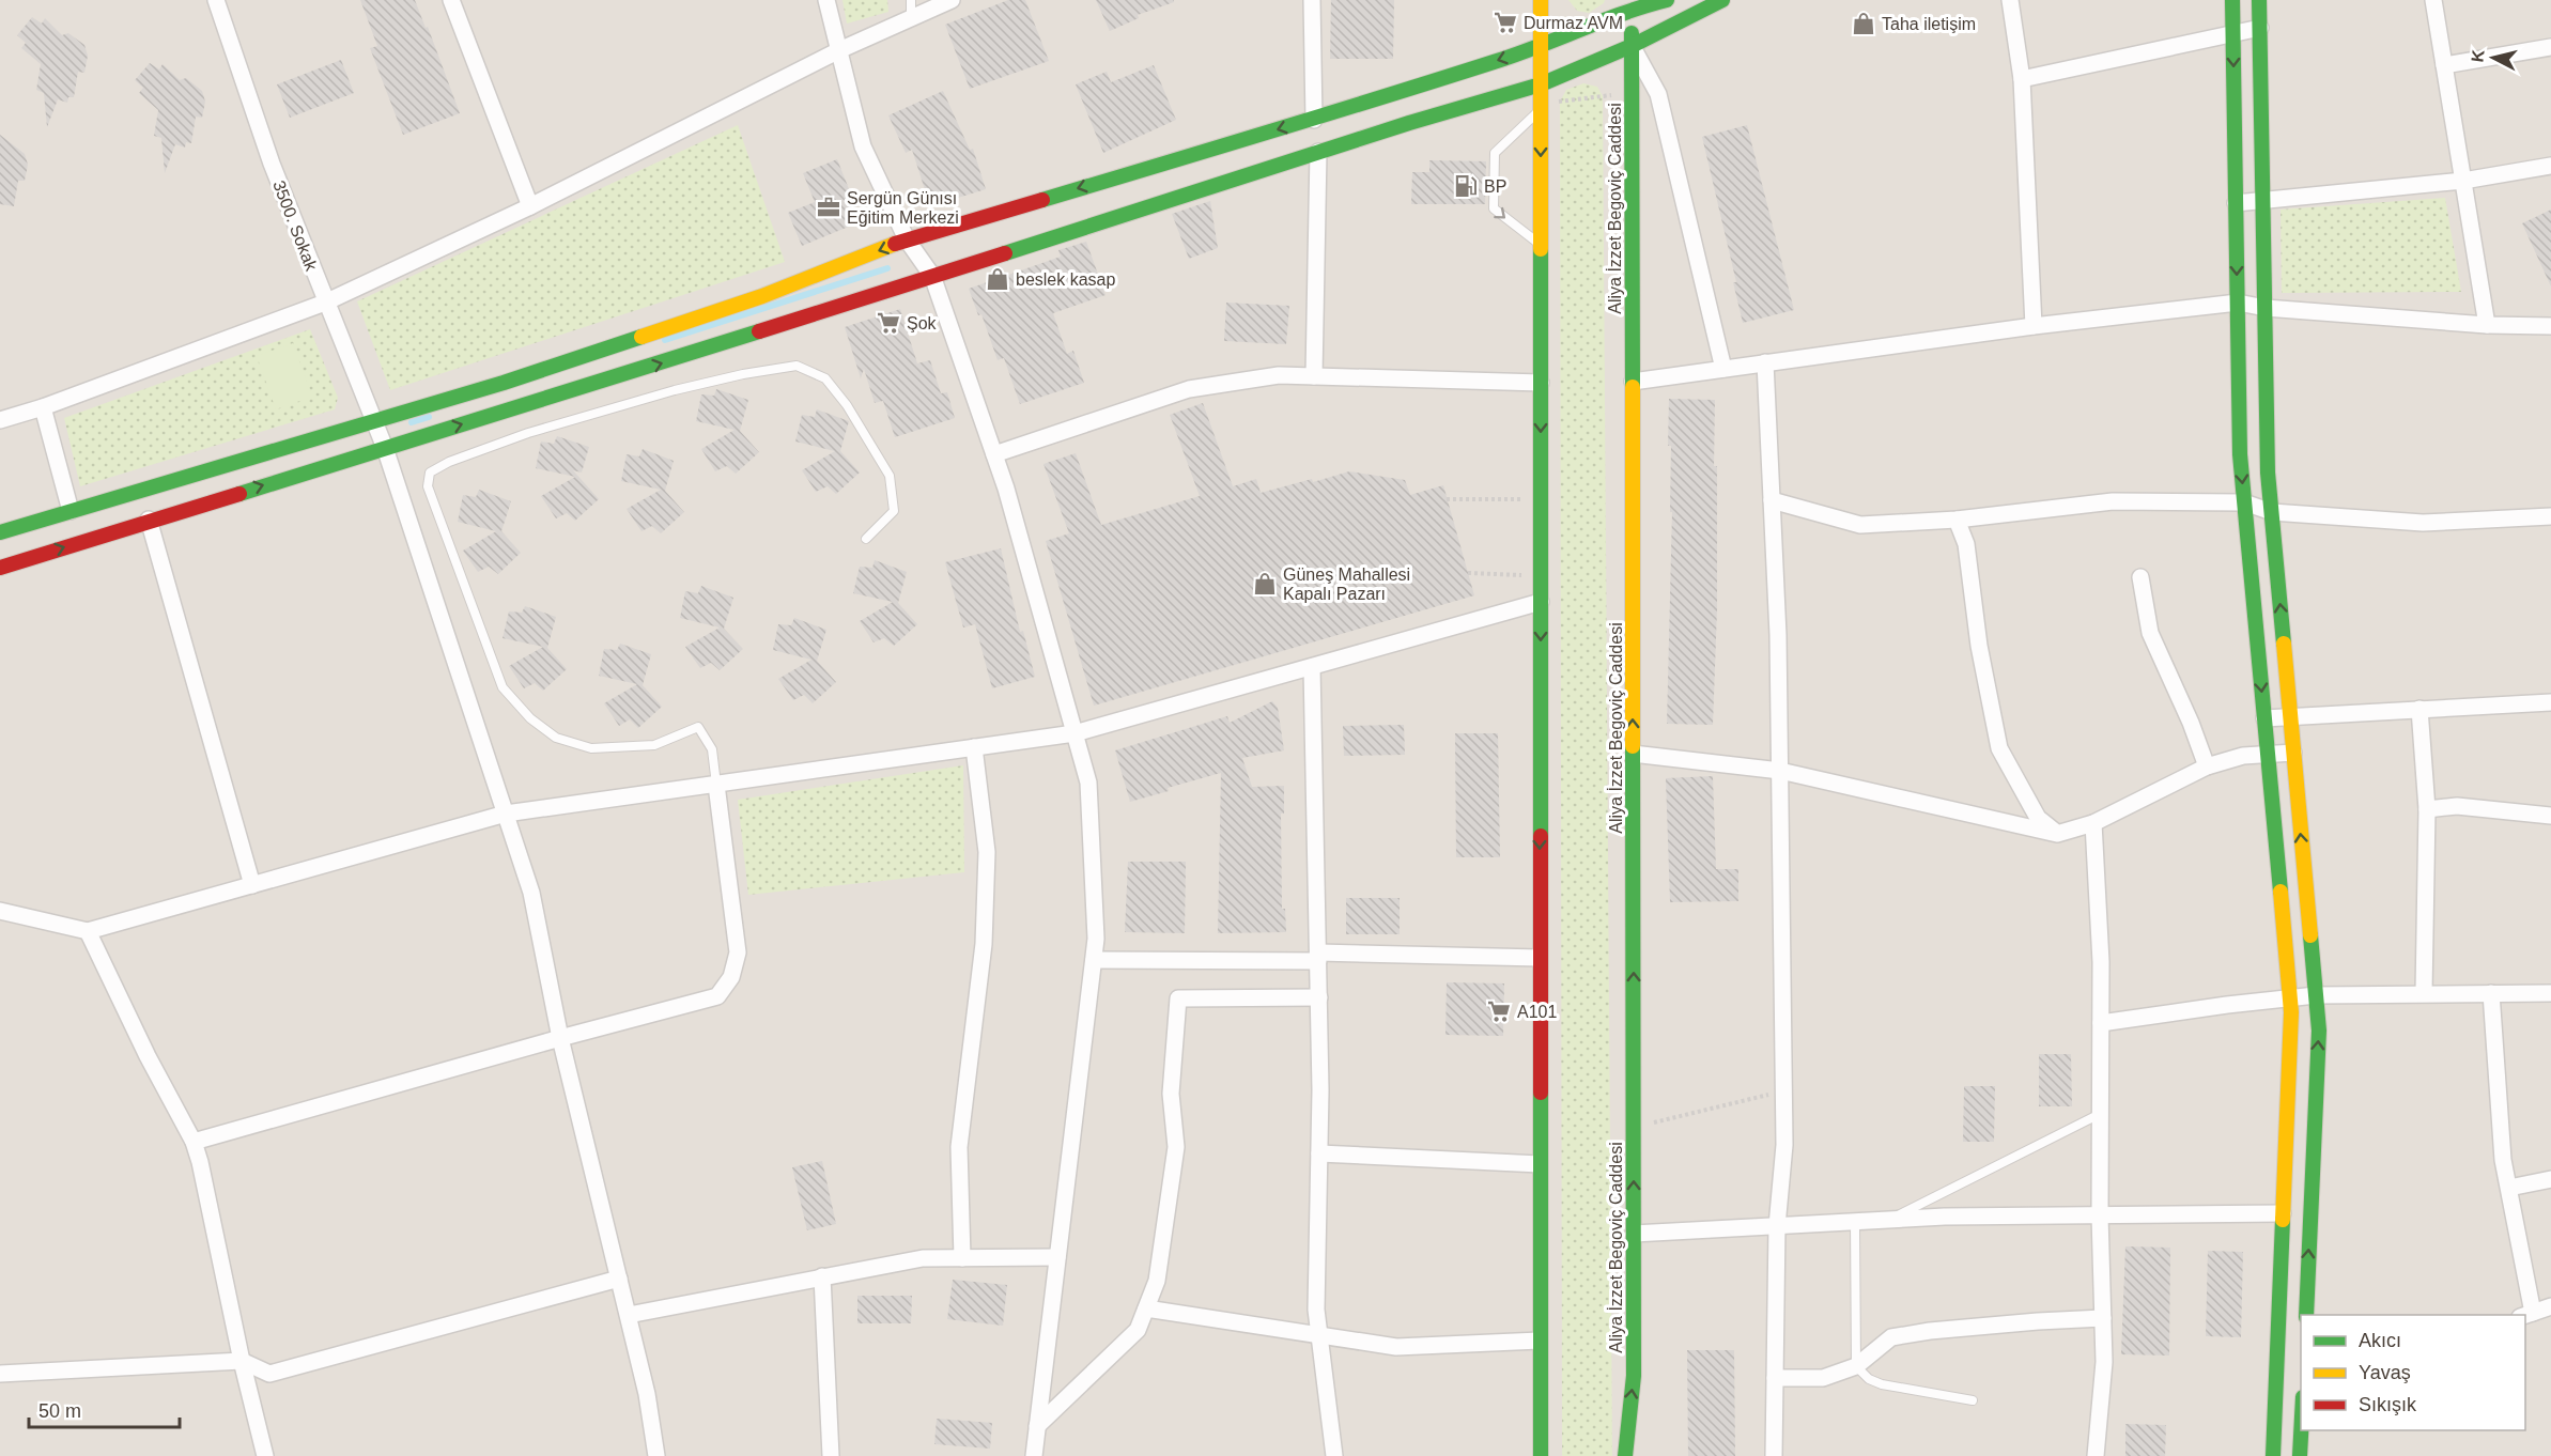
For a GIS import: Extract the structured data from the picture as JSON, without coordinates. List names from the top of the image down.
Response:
{
  "streets": {
    "street": ["Aliya İzzet Begoviç Caddesi", "3500. Sokak"]
  },
  "places": {
    "supermarket": ["Durmaz AVM", "Şok", "A101"],
    "shop": ["Taha iletişim", "beslek kasap", "Güneş Mahallesi Kapalı Pazarı"],
    "fuel station": ["BP"],
    "office": ["Sergün Günısı Eğitim Merkezi"]
  },
  "legend": ["Akıcı", "Yavaş", "Sıkışık"],
  "scale_bar": "50 m",
  "north": "left"
}
